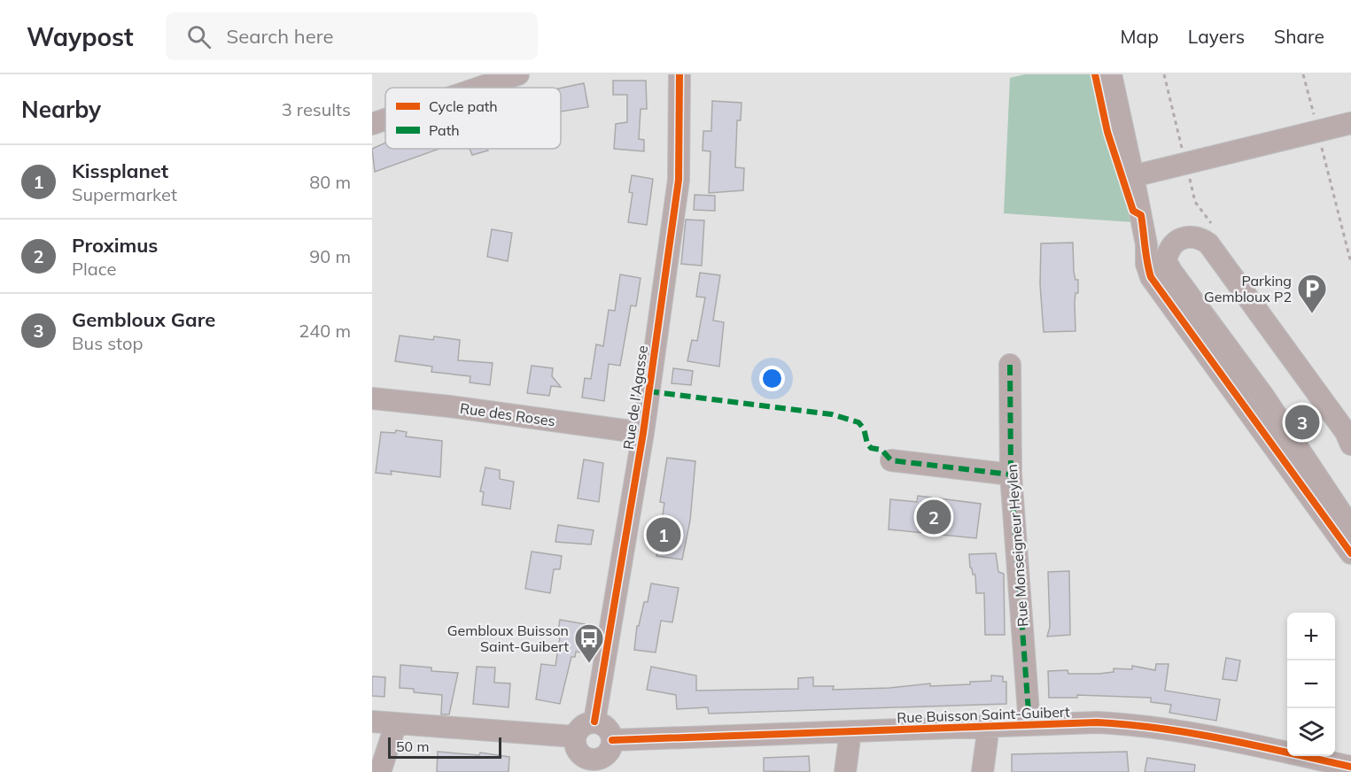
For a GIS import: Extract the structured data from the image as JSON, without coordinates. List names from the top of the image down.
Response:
{
  "streets": {
    "street": [
      "Rue de l'Agasse",
      "Rue des Roses",
      "Rue Monseigneur Heylen",
      "Rue Buisson Saint-Guibert"
    ]
  },
  "crossings": [
    ["Rue de l'Agasse", "Rue des Roses"],
    ["Rue de l'Agasse", "Rue Buisson Saint-Guibert"],
    ["Rue Monseigneur Heylen", "Rue Buisson Saint-Guibert"]
  ],
  "places": {
    "parking": ["Parking Gembloux P2"],
    "bus stop": ["Gembloux Buisson Saint-Guibert"]
  },
  "legend": ["Cycle path", "Path"],
  "scale_bar": "50 m",
  "page": {
    "header": "Waypost",
    "search": "Search here",
    "nav": ["Map", "Layers", "Share"],
    "heading": ["Nearby", "3 results"],
    "list": [
      {
        "mark": "1",
        "name": "Kissplanet",
        "note": "Supermarket",
        "value": "80 m"
      },
      {
        "mark": "2",
        "name": "Proximus",
        "note": "Place",
        "value": "90 m"
      },
      {
        "mark": "3",
        "name": "Gembloux Gare",
        "note": "Bus stop",
        "value": "240 m"
      }
    ],
    "pins": ["3", "2", "1"],
    "map_buttons": ["+", "−"],
    "scale": "50 m"
  }
}
